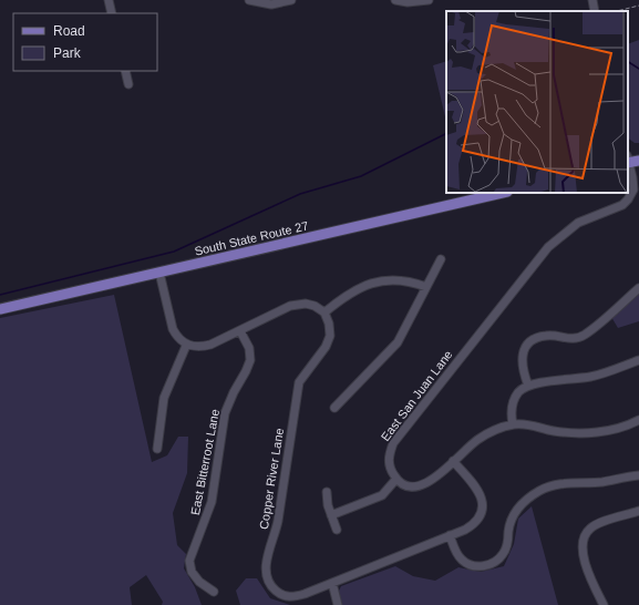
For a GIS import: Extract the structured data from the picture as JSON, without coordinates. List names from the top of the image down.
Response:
{
  "streets": {
    "main road": ["South State Route 27"],
    "street": ["East San Juan Lane", "East Bitterroot Lane", "Copper River Lane"]
  },
  "legend": ["Road", "Park"]
}
